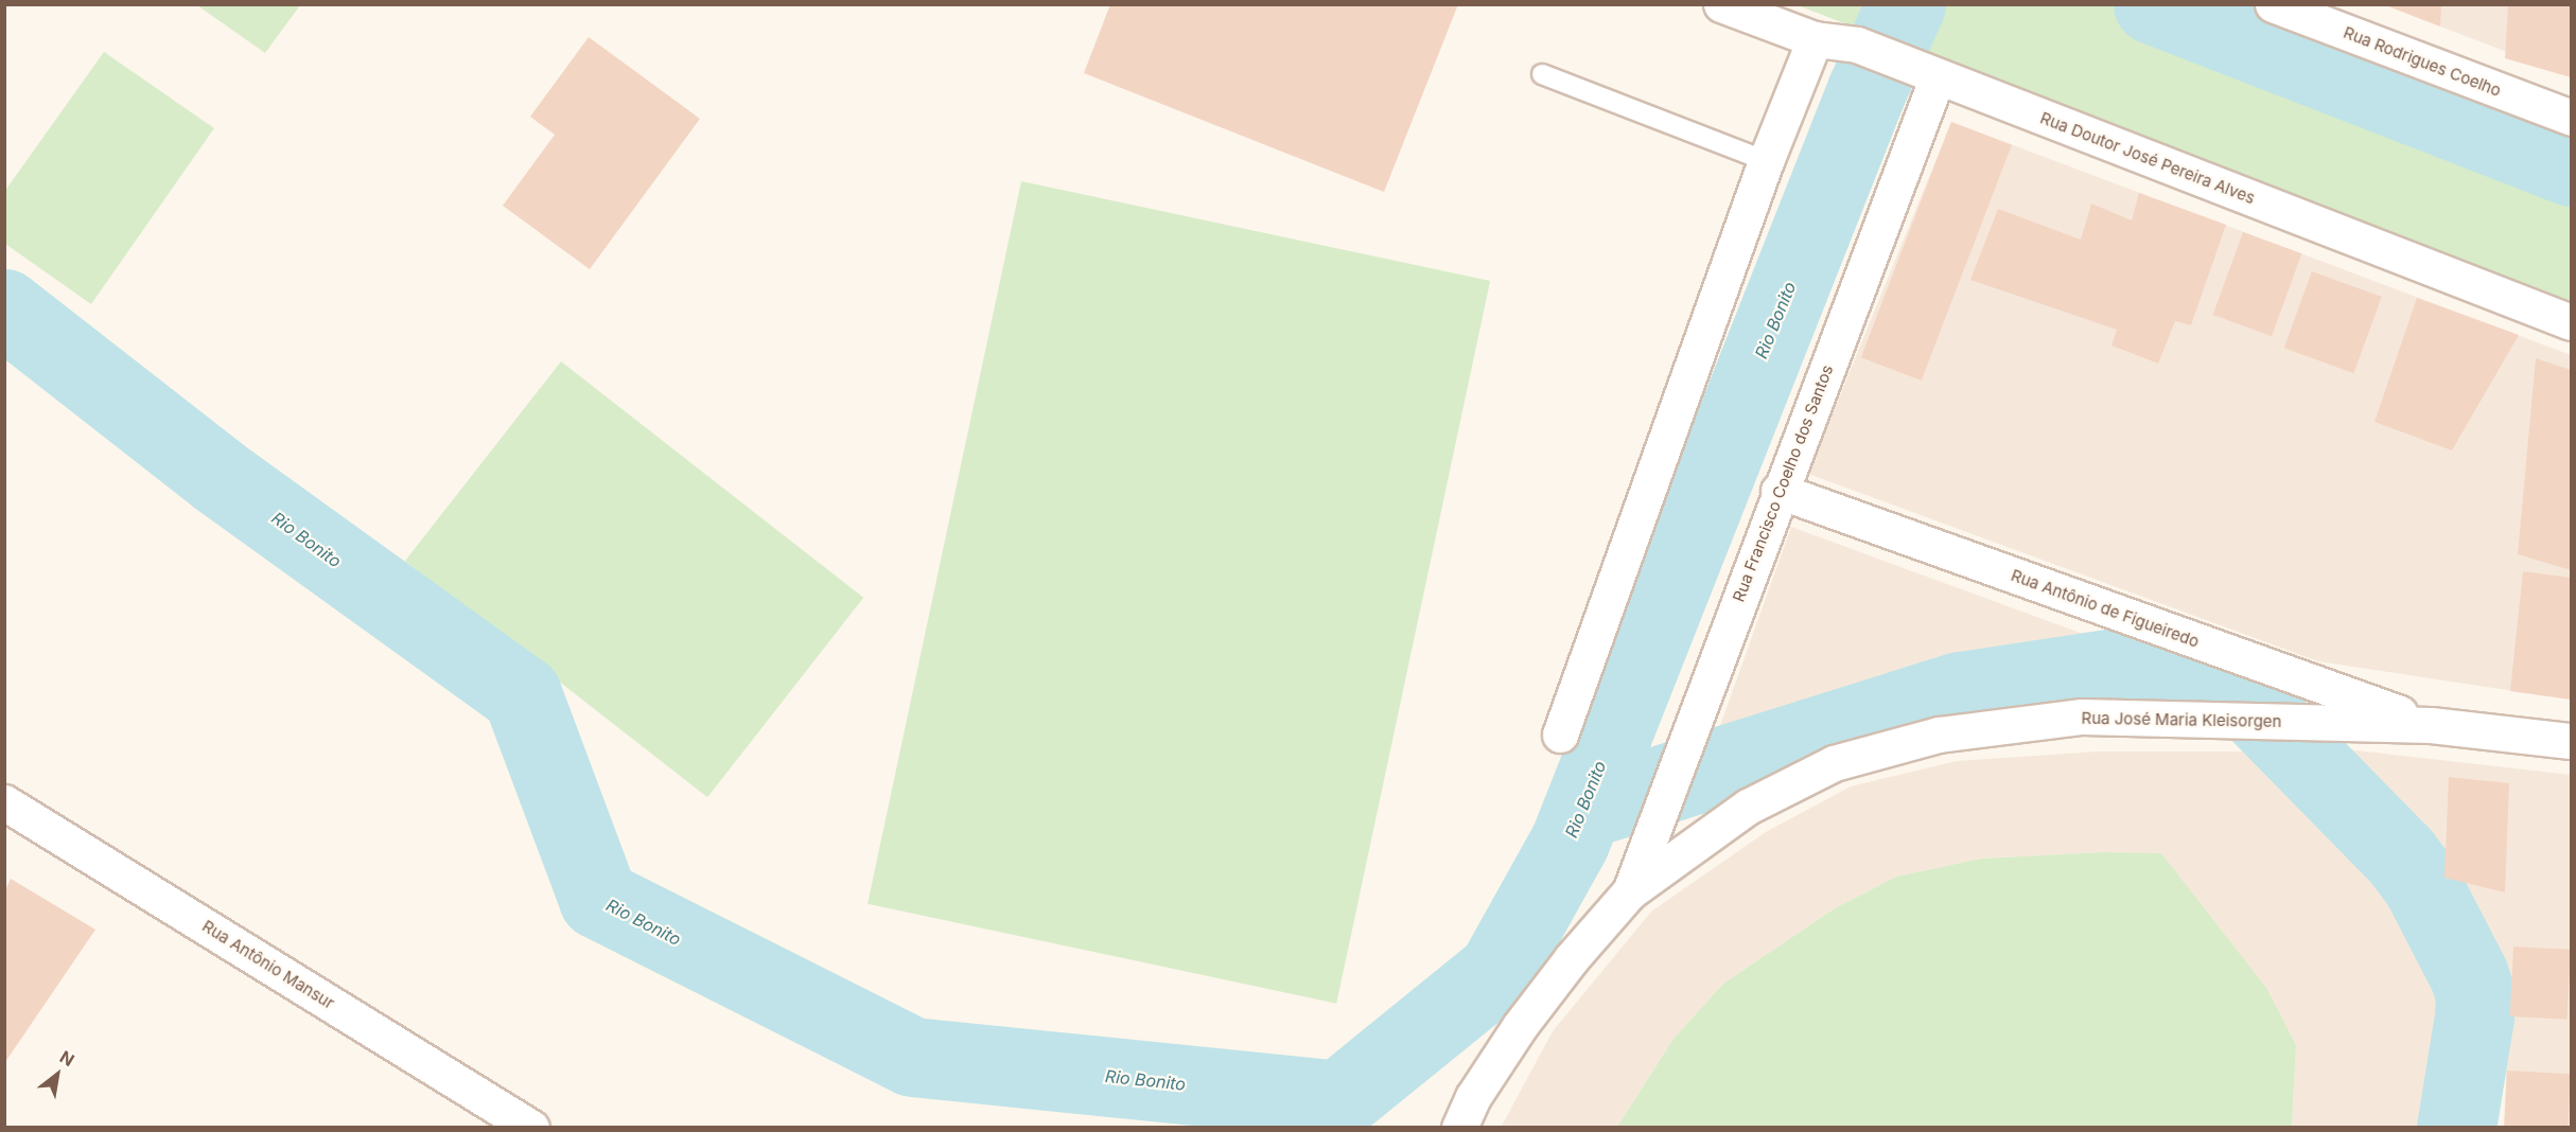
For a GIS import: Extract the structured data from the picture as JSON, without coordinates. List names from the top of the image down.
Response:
{
  "streets": {
    "street": [
      "Rua Rodrigues Coelho",
      "Rua Doutor José Pereira Alves",
      "Rua Francisco Coelho dos Santos",
      "Rua Antônio de Figueiredo",
      "Rua José Maria Kleisorgen",
      "Rua Antônio Mansur"
    ]
  },
  "crossings": [
    ["Rua Doutor José Pereira Alves", "Rua Francisco Coelho dos Santos"],
    ["Rua Francisco Coelho dos Santos", "Rua Antônio de Figueiredo"],
    ["Rua Francisco Coelho dos Santos", "Rua José Maria Kleisorgen"],
    ["Rua Antônio de Figueiredo", "Rua José Maria Kleisorgen"]
  ],
  "water": ["Rio Bonito"],
  "north": "top right"
}
